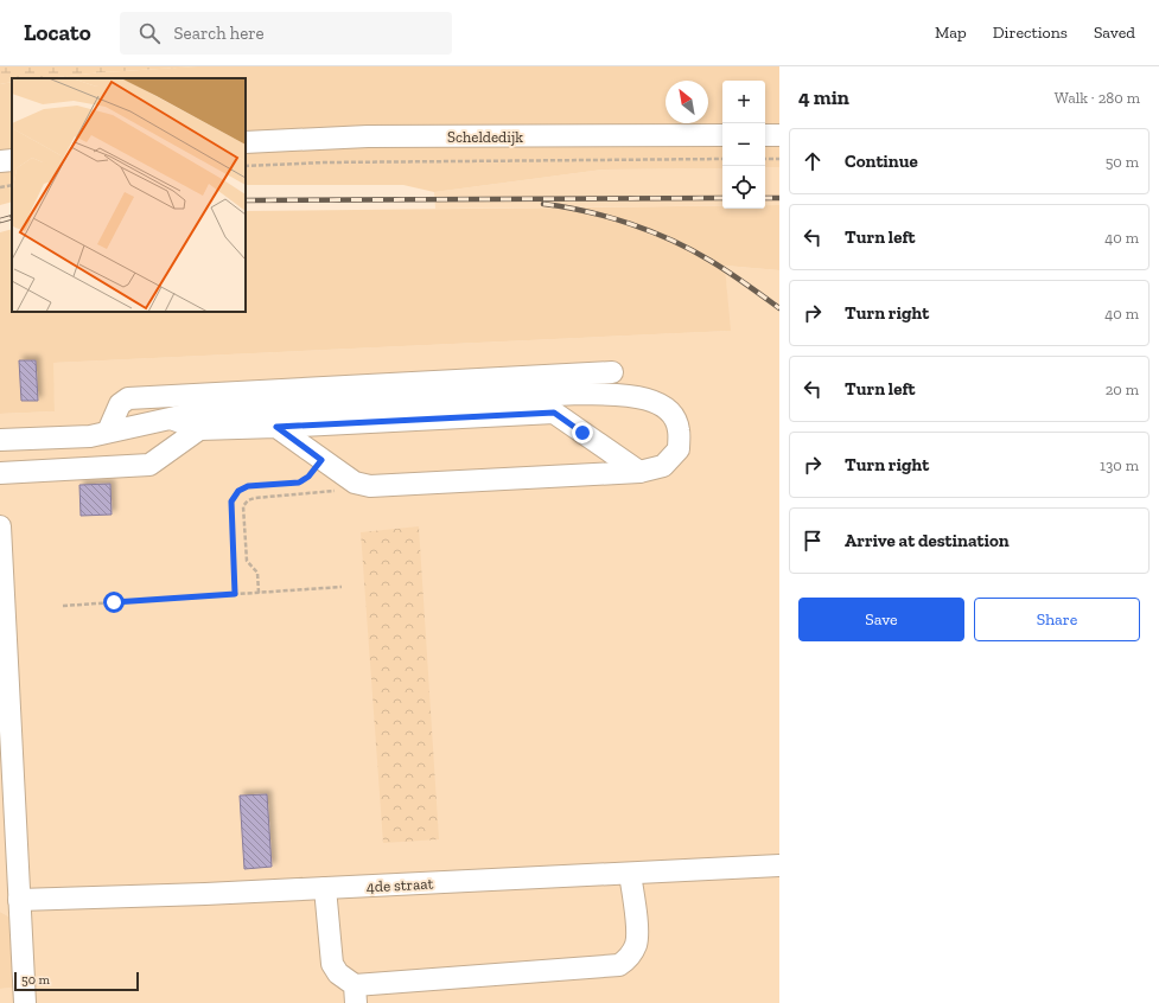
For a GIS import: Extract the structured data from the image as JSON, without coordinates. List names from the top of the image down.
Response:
{
  "streets": {
    "street": ["Scheldedijk", "4de straat"]
  },
  "scale_bar": "50 m",
  "north": "top left",
  "page": {
    "header": "Locato",
    "search": "Search here",
    "nav": ["Map", "Directions", "Saved"],
    "heading": ["4 min", "Walk · 280 m"],
    "map_buttons": ["+", "−"],
    "list": [
      ["Continue", "50 m"],
      ["Turn left", "40 m"],
      ["Turn right", "40 m"],
      ["Turn left", "20 m"],
      ["Turn right", "130 m"],
      "Arrive at destination"
    ],
    "buttons": ["Save", "Share"],
    "scale": "50 m"
  }
}
